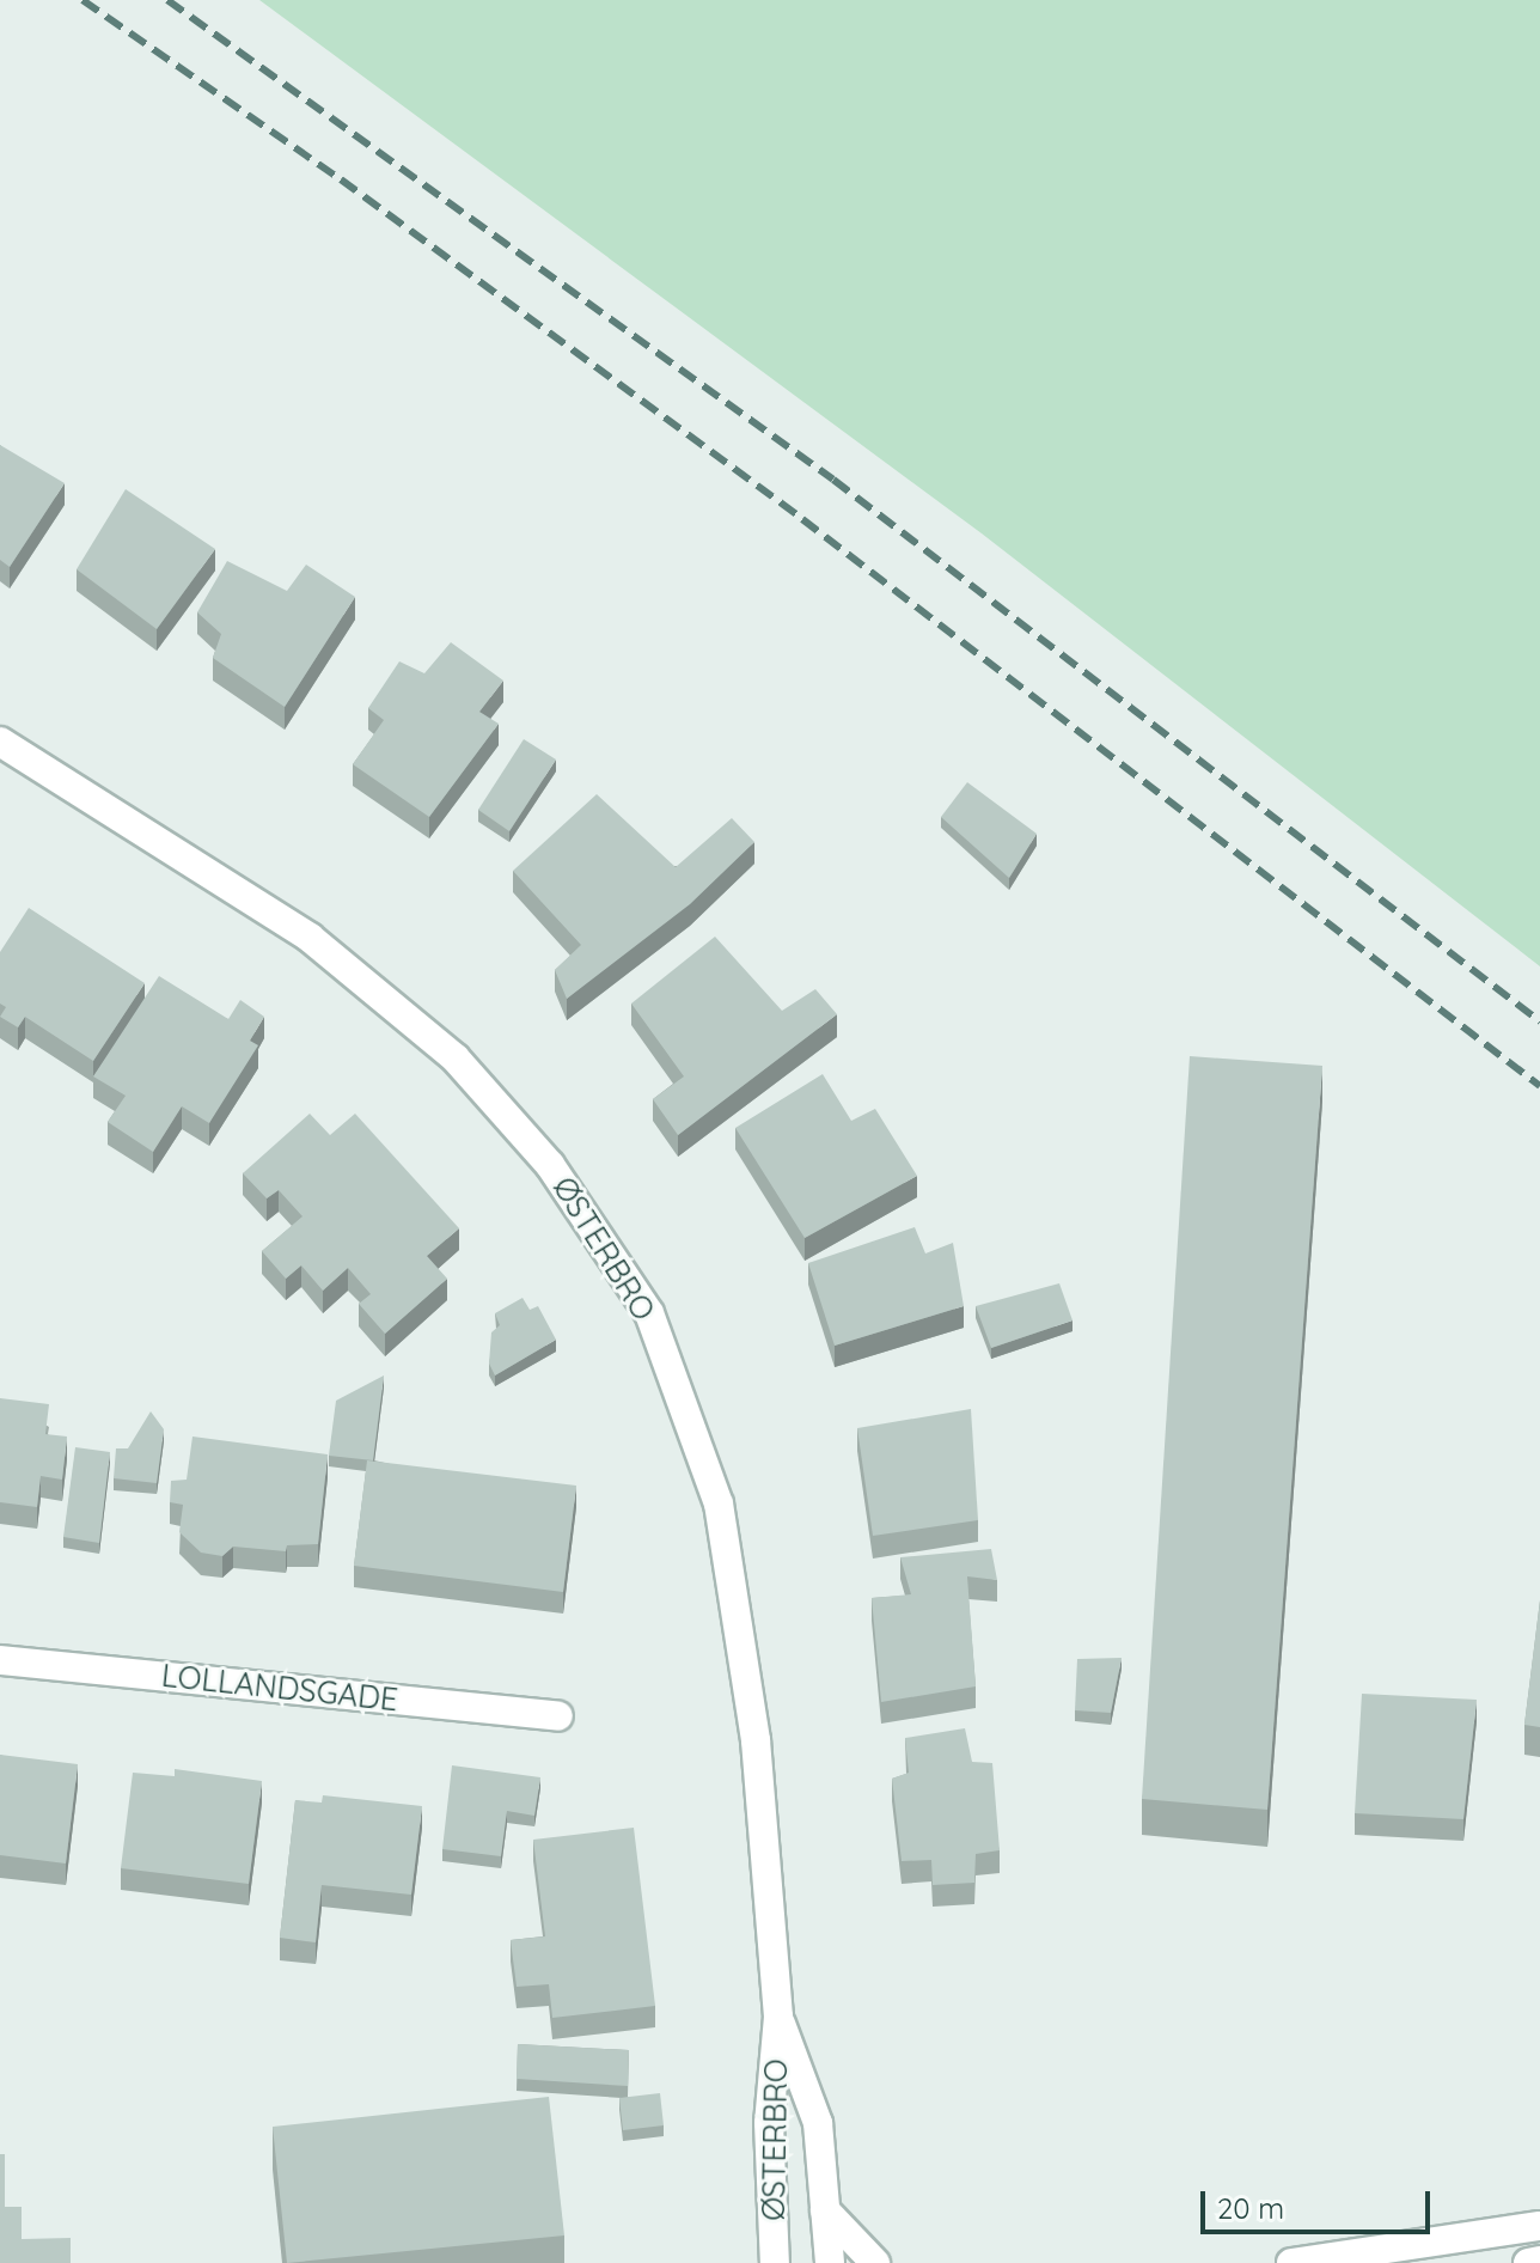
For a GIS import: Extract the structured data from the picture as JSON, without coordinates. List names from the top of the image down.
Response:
{
  "streets": {
    "street": ["ØSTERBRO", "LOLLANDSGADE"]
  },
  "scale_bar": "20 m"
}
